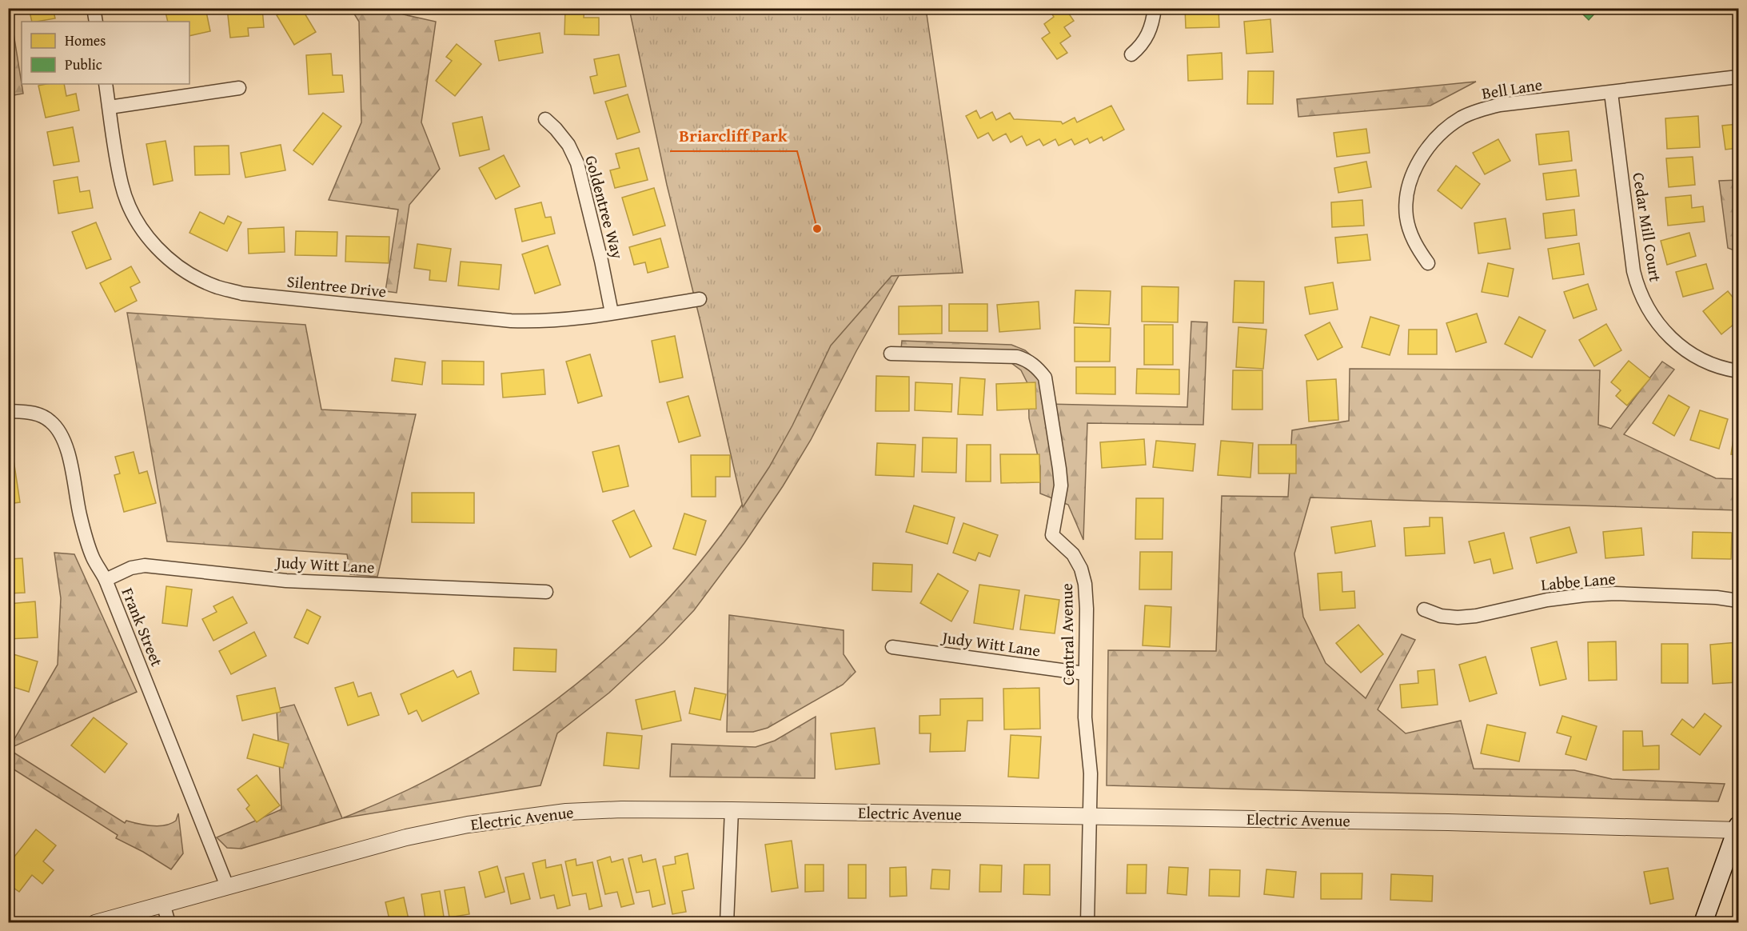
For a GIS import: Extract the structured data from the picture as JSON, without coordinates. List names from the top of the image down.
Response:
{
  "streets": {
    "street": [
      "Bell Lane",
      "Goldentree Way",
      "Cedar Mill Court",
      "Silentree Drive",
      "Judy Witt Lane",
      "Labbe Lane",
      "Frank Street",
      "Central Avenue",
      "Electric Avenue"
    ]
  },
  "crossings": [
    ["Bell Lane", "Cedar Mill Court"],
    ["Goldentree Way", "Silentree Drive"],
    ["Judy Witt Lane", "Frank Street"],
    ["Judy Witt Lane", "Central Avenue"],
    ["Frank Street", "Electric Avenue"],
    ["Central Avenue", "Electric Avenue"]
  ],
  "places": ["Briarcliff Park"],
  "legend": ["Homes", "Public"]
}
